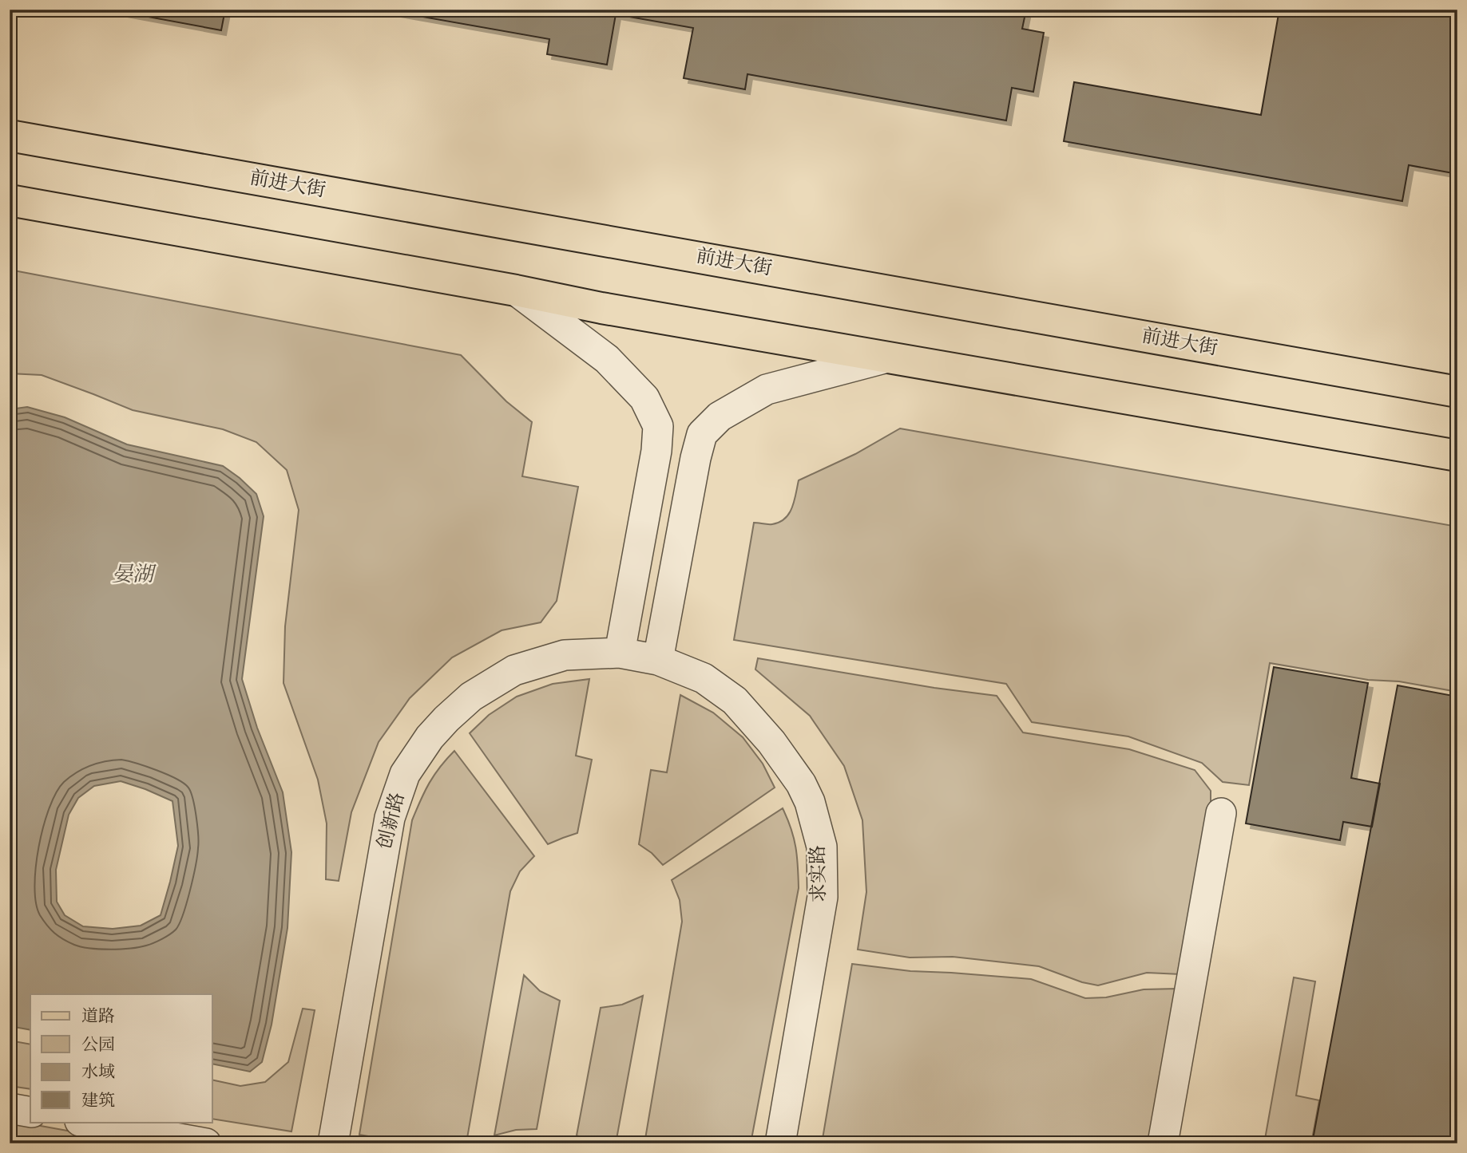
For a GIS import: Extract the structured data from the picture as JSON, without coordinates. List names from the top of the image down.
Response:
{
  "streets": {
    "main road": ["前进大街"],
    "lane": ["创新路", "求实路"]
  },
  "crossings": [
    ["创新路", "求实路"]
  ],
  "water": ["晏湖"],
  "legend": [
    "道路",
    "公园",
    "水域",
    "建筑"
  ]
}
